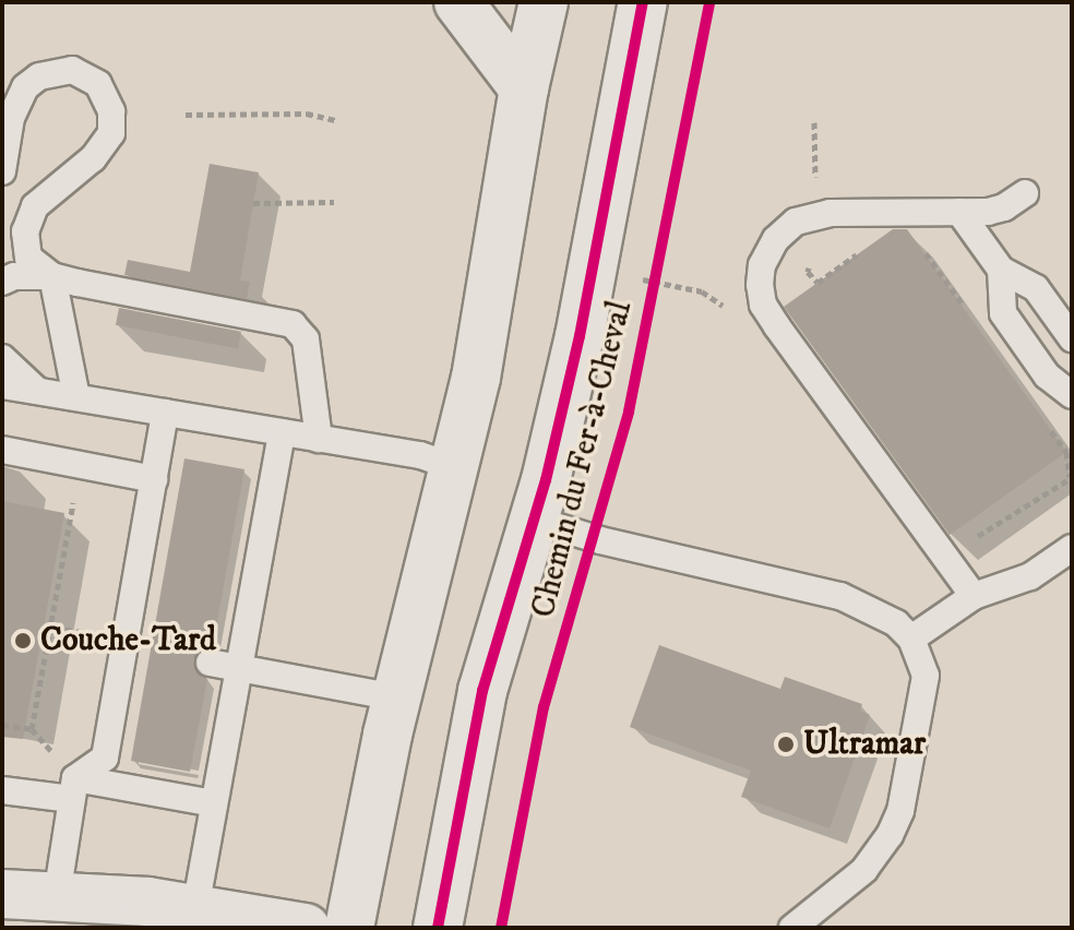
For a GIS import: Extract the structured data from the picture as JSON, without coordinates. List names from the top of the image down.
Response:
{
  "streets": {
    "street": ["Chemin du Fer-à-Cheval"]
  },
  "places": ["Couche-Tard", "Ultramar"]
}
